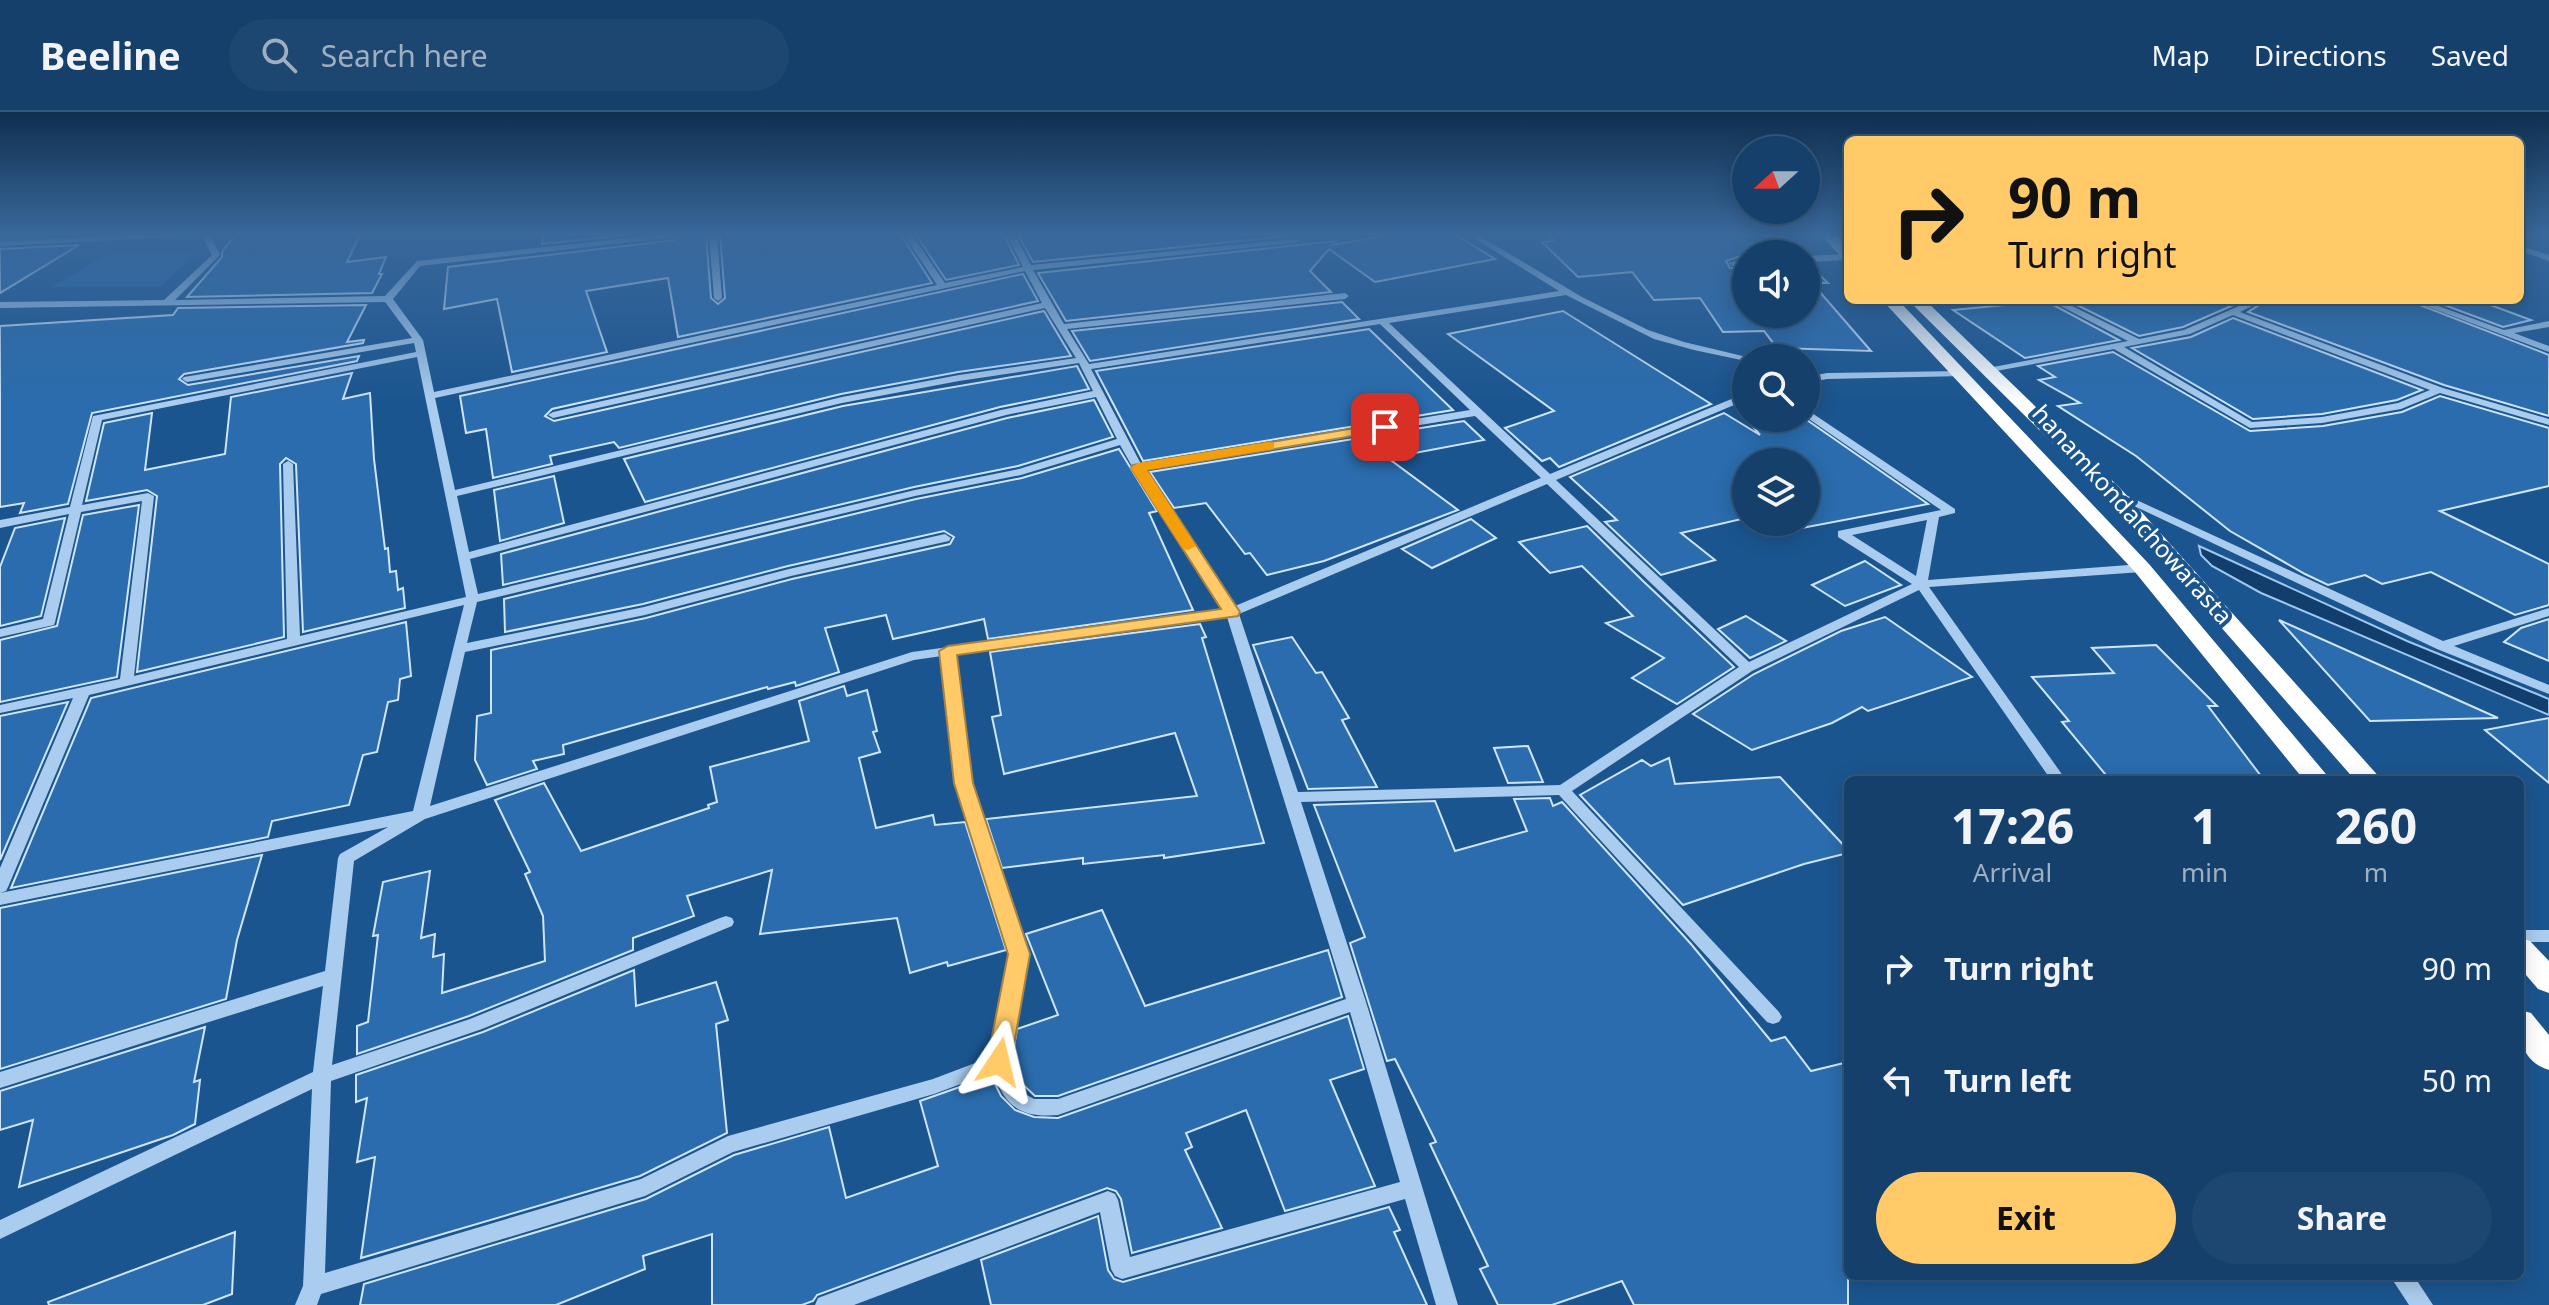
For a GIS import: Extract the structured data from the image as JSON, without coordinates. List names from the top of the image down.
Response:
{
  "streets": {
    "highway": ["hanamkonda chowarasta"]
  },
  "north": "left",
  "page": {
    "header": "Beeline",
    "search": "Search here",
    "nav": ["Map", "Directions", "Saved"],
    "turn": ["90 m", "Turn right"],
    "eta": [
      "17:26",
      "Arrival",
      "1",
      "min",
      "260",
      "m"
    ],
    "list": [
      {
        "name": "Turn right",
        "value": "90 m"
      },
      {
        "name": "Turn left",
        "value": "50 m"
      }
    ],
    "buttons": ["Exit", "Share"]
  }
}
